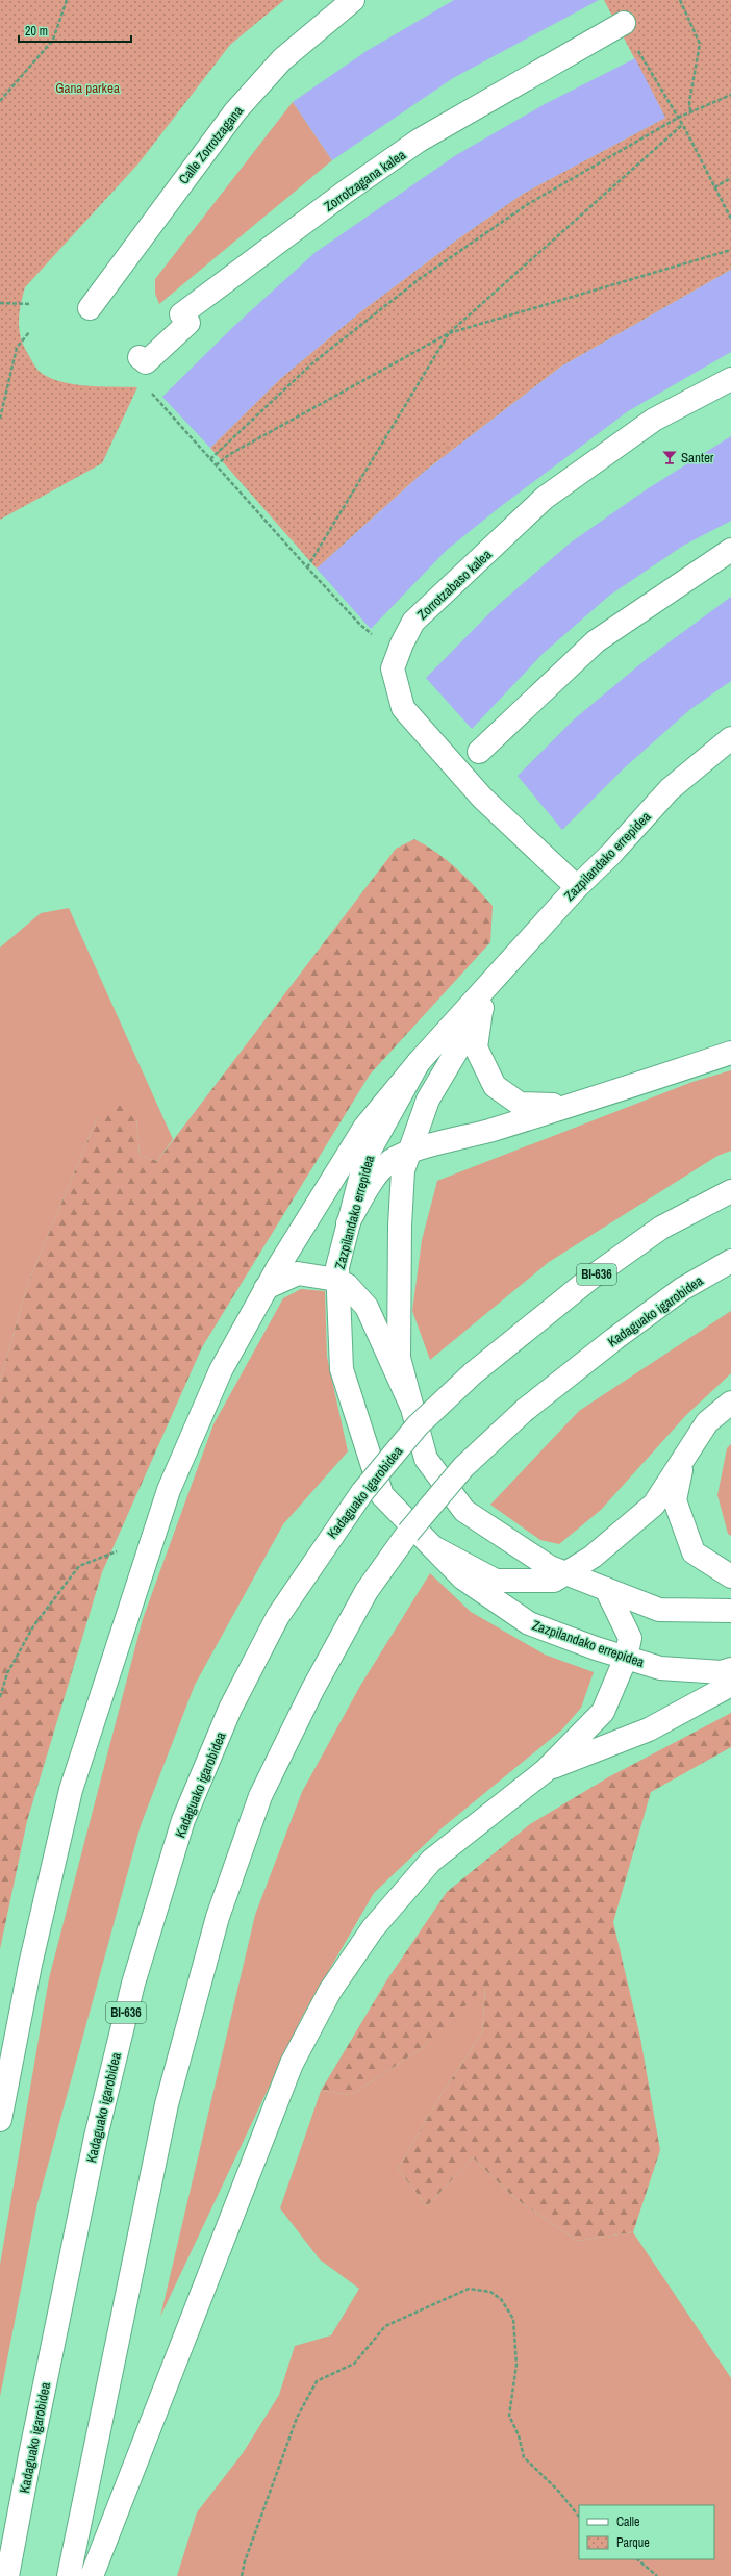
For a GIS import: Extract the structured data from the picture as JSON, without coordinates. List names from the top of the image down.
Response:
{
  "streets": {
    "main road": [
      "Calle Zorrotzagana",
      "Zorrotzagana kalea",
      "Zorrotzabaso kalea",
      "Zazpilandako errepidea",
      "BI-636",
      "Kadaguako igarobidea"
    ]
  },
  "crossings": [
    ["Zorrotzabaso kalea", "Zazpilandako errepidea"]
  ],
  "parks": ["Gana parkea"],
  "places": {
    "bar": ["Santer"]
  },
  "legend": ["Calle", "Parque"],
  "scale_bar": "20 m"
}
